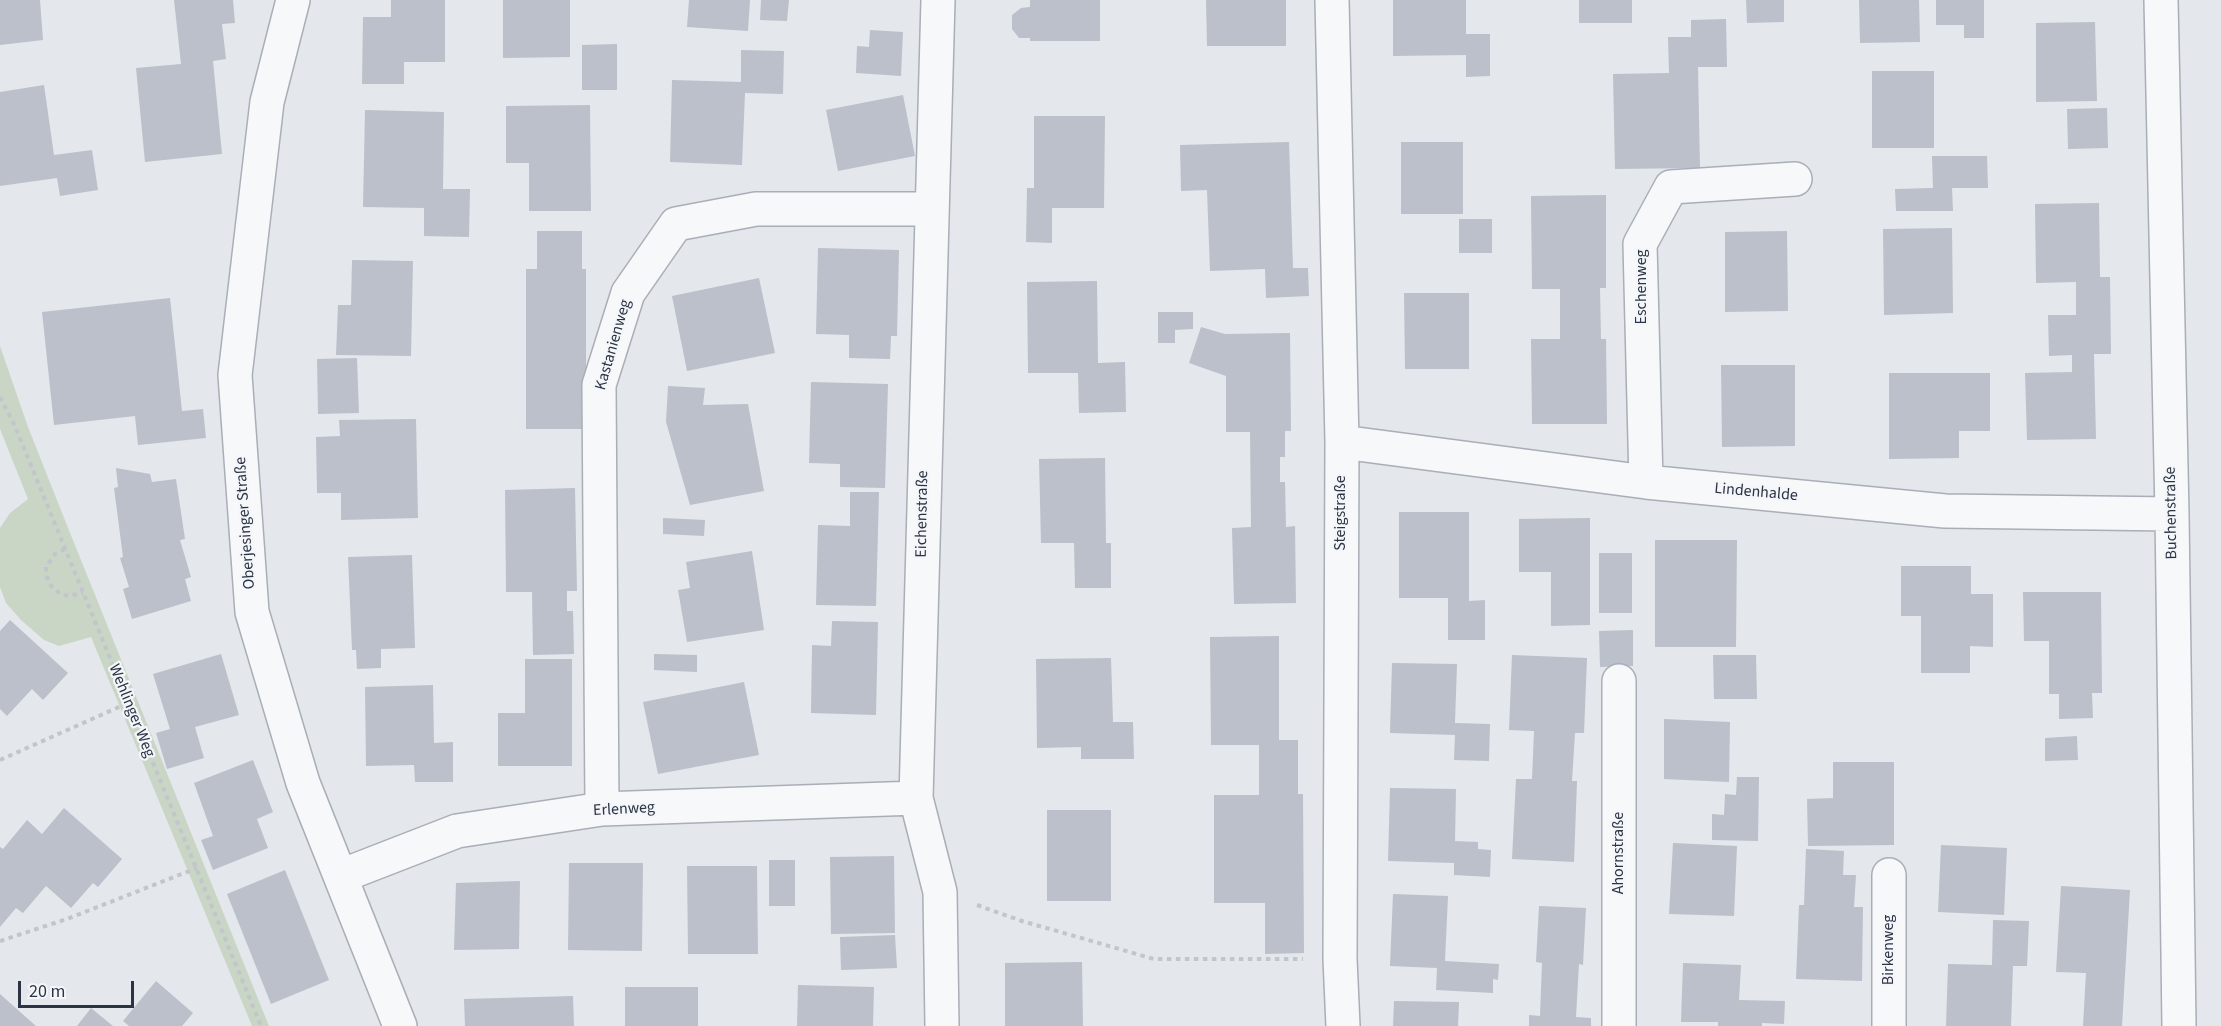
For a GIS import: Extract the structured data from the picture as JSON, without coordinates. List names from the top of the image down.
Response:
{
  "streets": {
    "street": [
      "Eschenweg",
      "Kastanienweg",
      "Lindenhalde",
      "Steigstraße",
      "Buchenstraße",
      "Eichenstraße",
      "Oberjesinger Straße",
      "Erlenweg",
      "Ahornstraße",
      "Birkenweg"
    ],
    "path": ["Wehlinger Weg"]
  },
  "crossings": [
    ["Eschenweg", "Lindenhalde"],
    ["Kastanienweg", "Eichenstraße"],
    ["Kastanienweg", "Erlenweg"],
    ["Lindenhalde", "Steigstraße"],
    ["Lindenhalde", "Buchenstraße"],
    ["Eichenstraße", "Erlenweg"],
    ["Oberjesinger Straße", "Erlenweg"]
  ],
  "scale_bar": "20 m"
}
